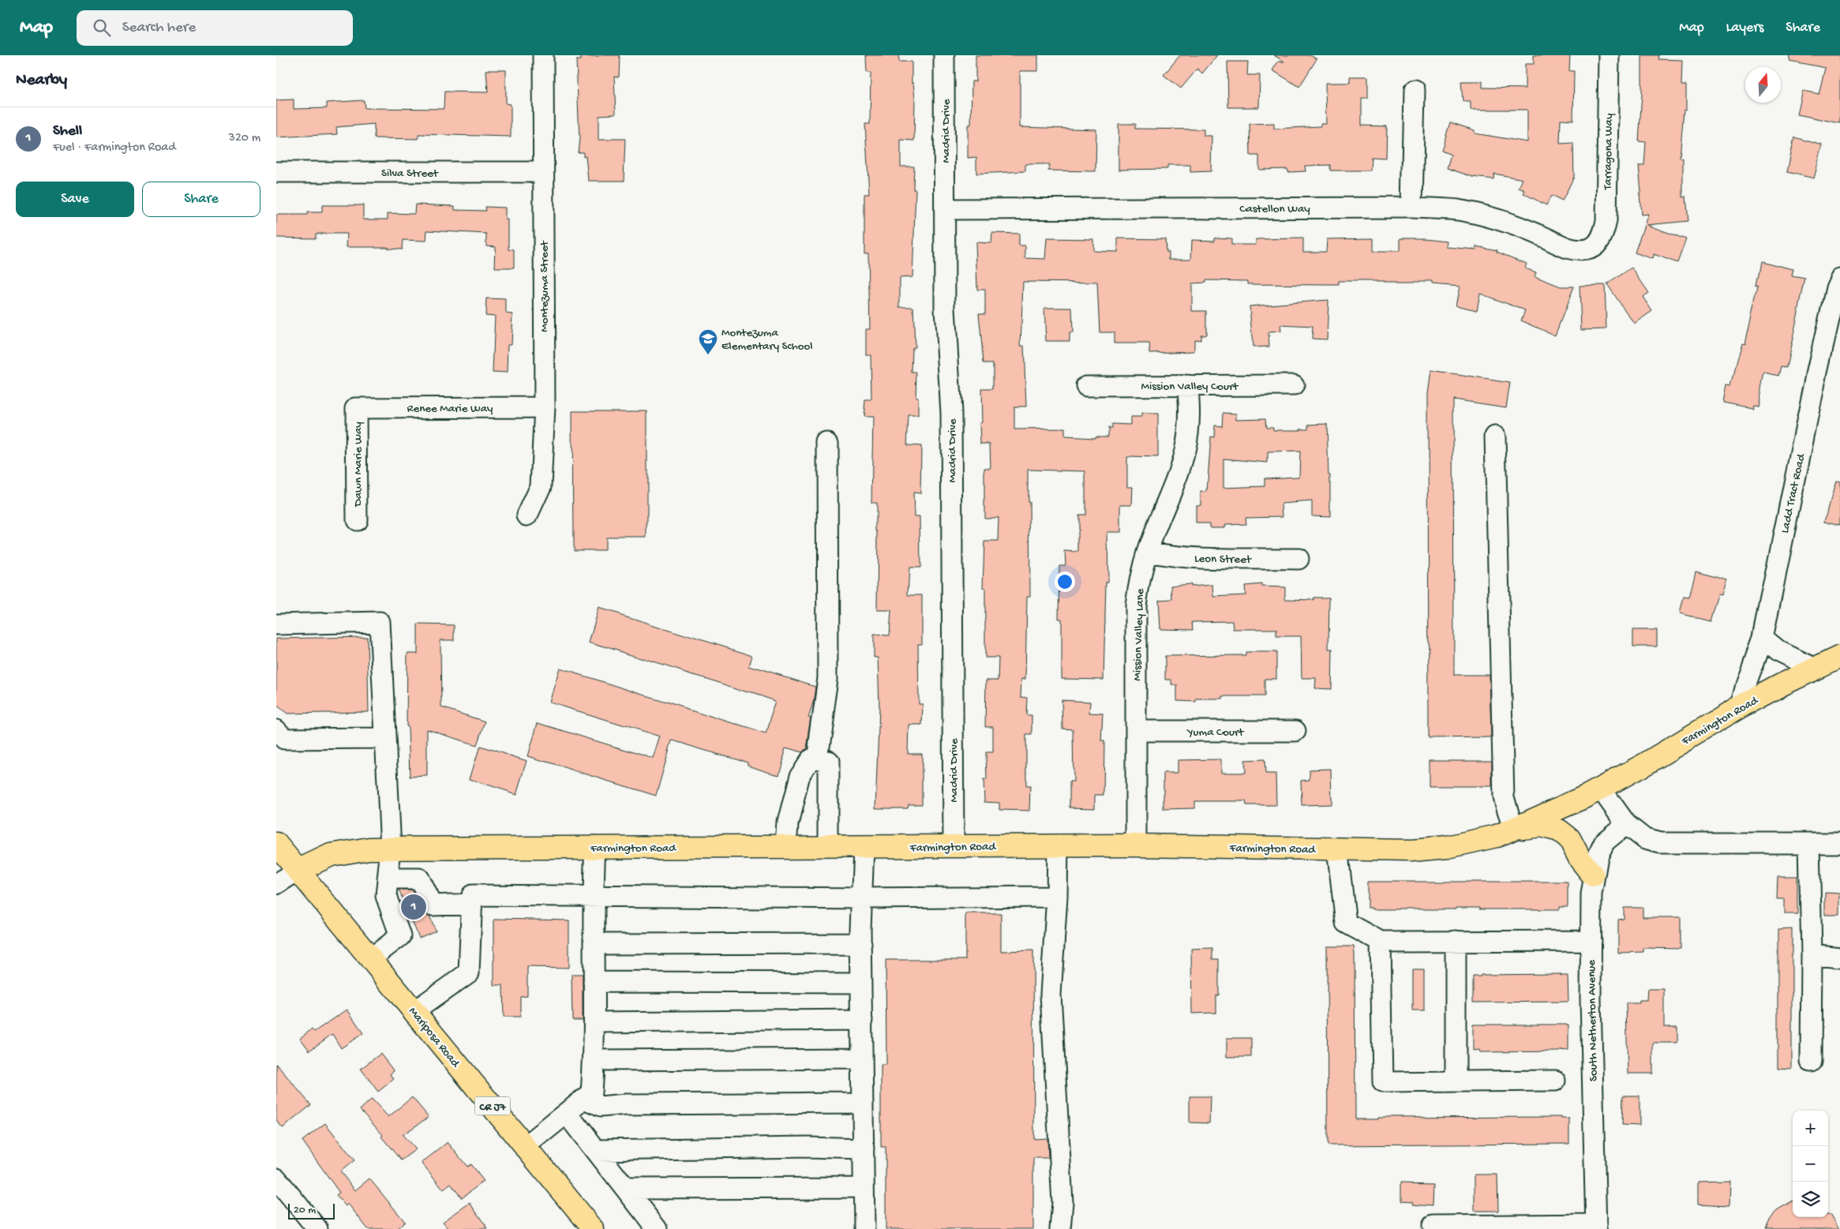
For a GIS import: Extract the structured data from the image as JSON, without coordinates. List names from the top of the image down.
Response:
{
  "streets": {
    "main road": ["Farmington Road", "Mariposa Road", "CR J7"],
    "street": [
      "Madrid Drive",
      "Tarragona Way",
      "Silva Street",
      "Castellon Way",
      "Montezuma Street",
      "Mission Valley Court",
      "Renee Marie Way",
      "Dawn Marie Way",
      "Ladd Tract Road",
      "Leon Street",
      "Mission Valley Lane",
      "Yuma Court",
      "South Netherton Avenue"
    ]
  },
  "crossings": [
    ["Madrid Drive", "Castellon Way"],
    ["Madrid Drive", "Farmington Road"],
    ["Tarragona Way", "Castellon Way"],
    ["Silva Street", "Montezuma Street"],
    ["Montezuma Street", "Renee Marie Way"],
    ["Mission Valley Court", "Mission Valley Lane"],
    ["Renee Marie Way", "Dawn Marie Way"],
    ["Ladd Tract Road", "Farmington Road"],
    ["Leon Street", "Mission Valley Lane"],
    ["Mission Valley Lane", "Farmington Road"],
    ["Mission Valley Lane", "Yuma Court"],
    ["Farmington Road", "Mariposa Road"]
  ],
  "places": {
    "school or university": ["Montezuma Elementary School"]
  },
  "scale_bar": "20 m",
  "north": "top",
  "page": {
    "header": "Map",
    "search": "Search here",
    "nav": ["Map", "Layers", "Share"],
    "heading": "Nearby",
    "list": [
      {
        "mark": "1",
        "name": "Shell",
        "note": "Fuel · Farmington Road",
        "value": "320 m"
      }
    ],
    "buttons": ["Save", "Share"],
    "pins": "1",
    "map_buttons": ["+", "−"],
    "scale": "20 m"
  }
}
